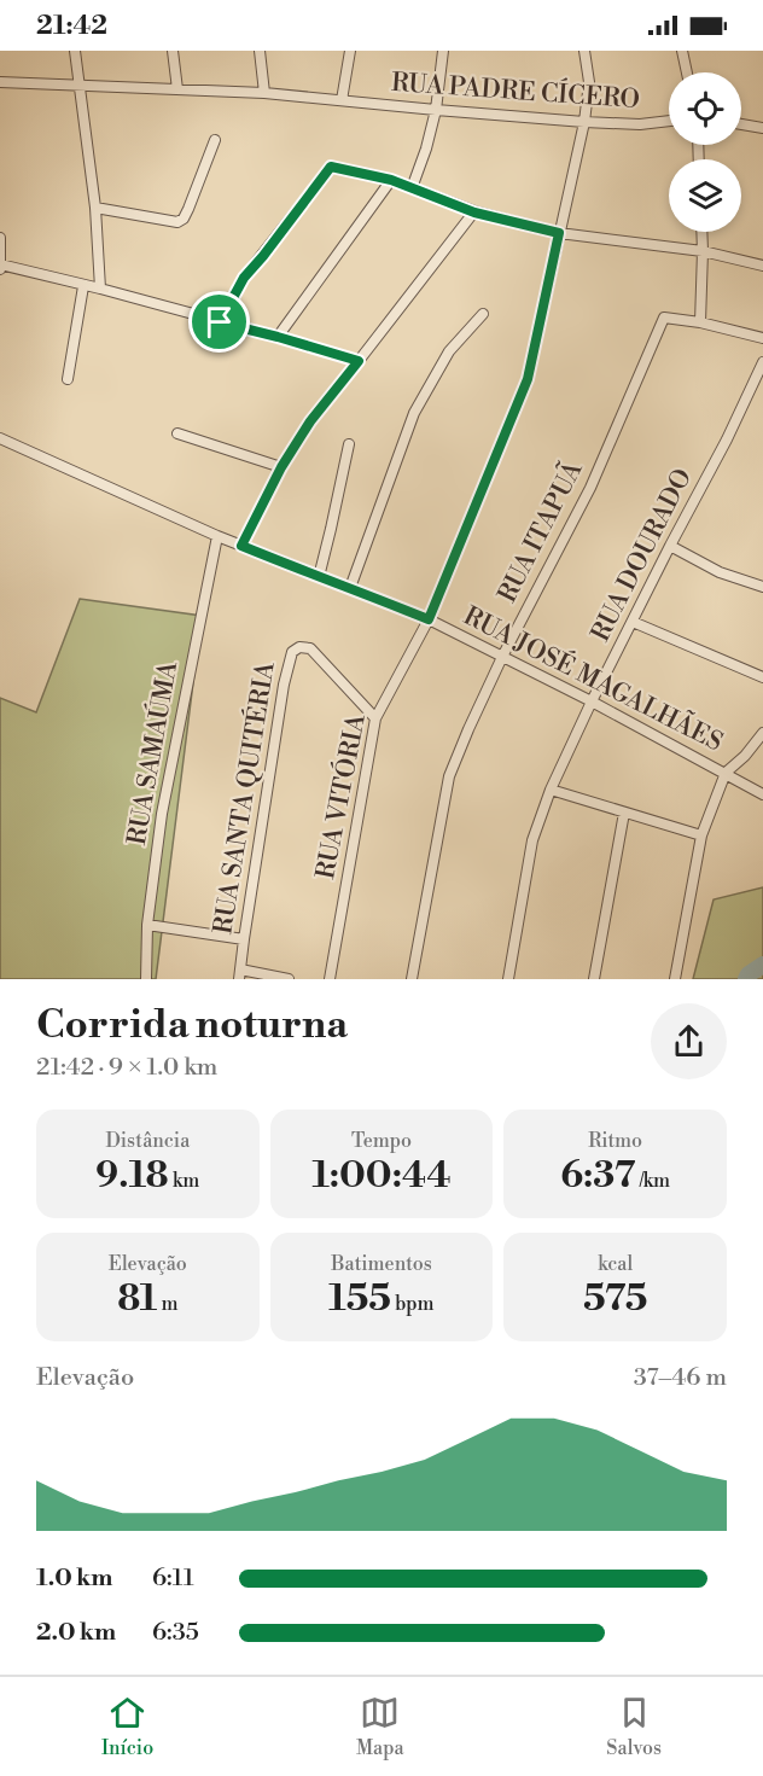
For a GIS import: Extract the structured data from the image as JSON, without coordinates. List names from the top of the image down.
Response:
{
  "streets": {
    "street": [
      "RUA PADRE CÍCERO",
      "RUA ITAPUÃ",
      "RUA DOURADO",
      "RUA JOSÉ MAGALHÃES",
      "RUA SAMAÚMA",
      "RUA VITÓRIA",
      "RUA SANTA QUITÉRIA"
    ]
  },
  "crossings": [
    ["RUA PADRE CÍCERO", "RUA VITÓRIA"],
    ["RUA ITAPUÃ", "RUA JOSÉ MAGALHÃES"],
    ["RUA DOURADO", "RUA JOSÉ MAGALHÃES"],
    ["RUA JOSÉ MAGALHÃES", "RUA SAMAÚMA"],
    ["RUA JOSÉ MAGALHÃES", "RUA VITÓRIA"],
    ["RUA VITÓRIA", "RUA SANTA QUITÉRIA"]
  ],
  "page": {
    "status": "21:42",
    "heading": ["Corrida noturna", "21:42 · 9 × 1.0 km"],
    "stats": [
      ["Distância", "9.18 km"],
      ["Tempo", "1:00:44"],
      ["Ritmo", "6:37 /km"],
      ["Elevação", "81 m"],
      ["Batimentos", "155 bpm"],
      ["kcal", "575"]
    ],
    "chart": ["Elevação", "37–46 m"],
    "list": [
      {
        "name": "1.0 km",
        "note": "6:11"
      },
      {
        "name": "2.0 km",
        "note": "6:35"
      }
    ],
    "tabs": ["Início", "Mapa", "Salvos"]
  }
}
